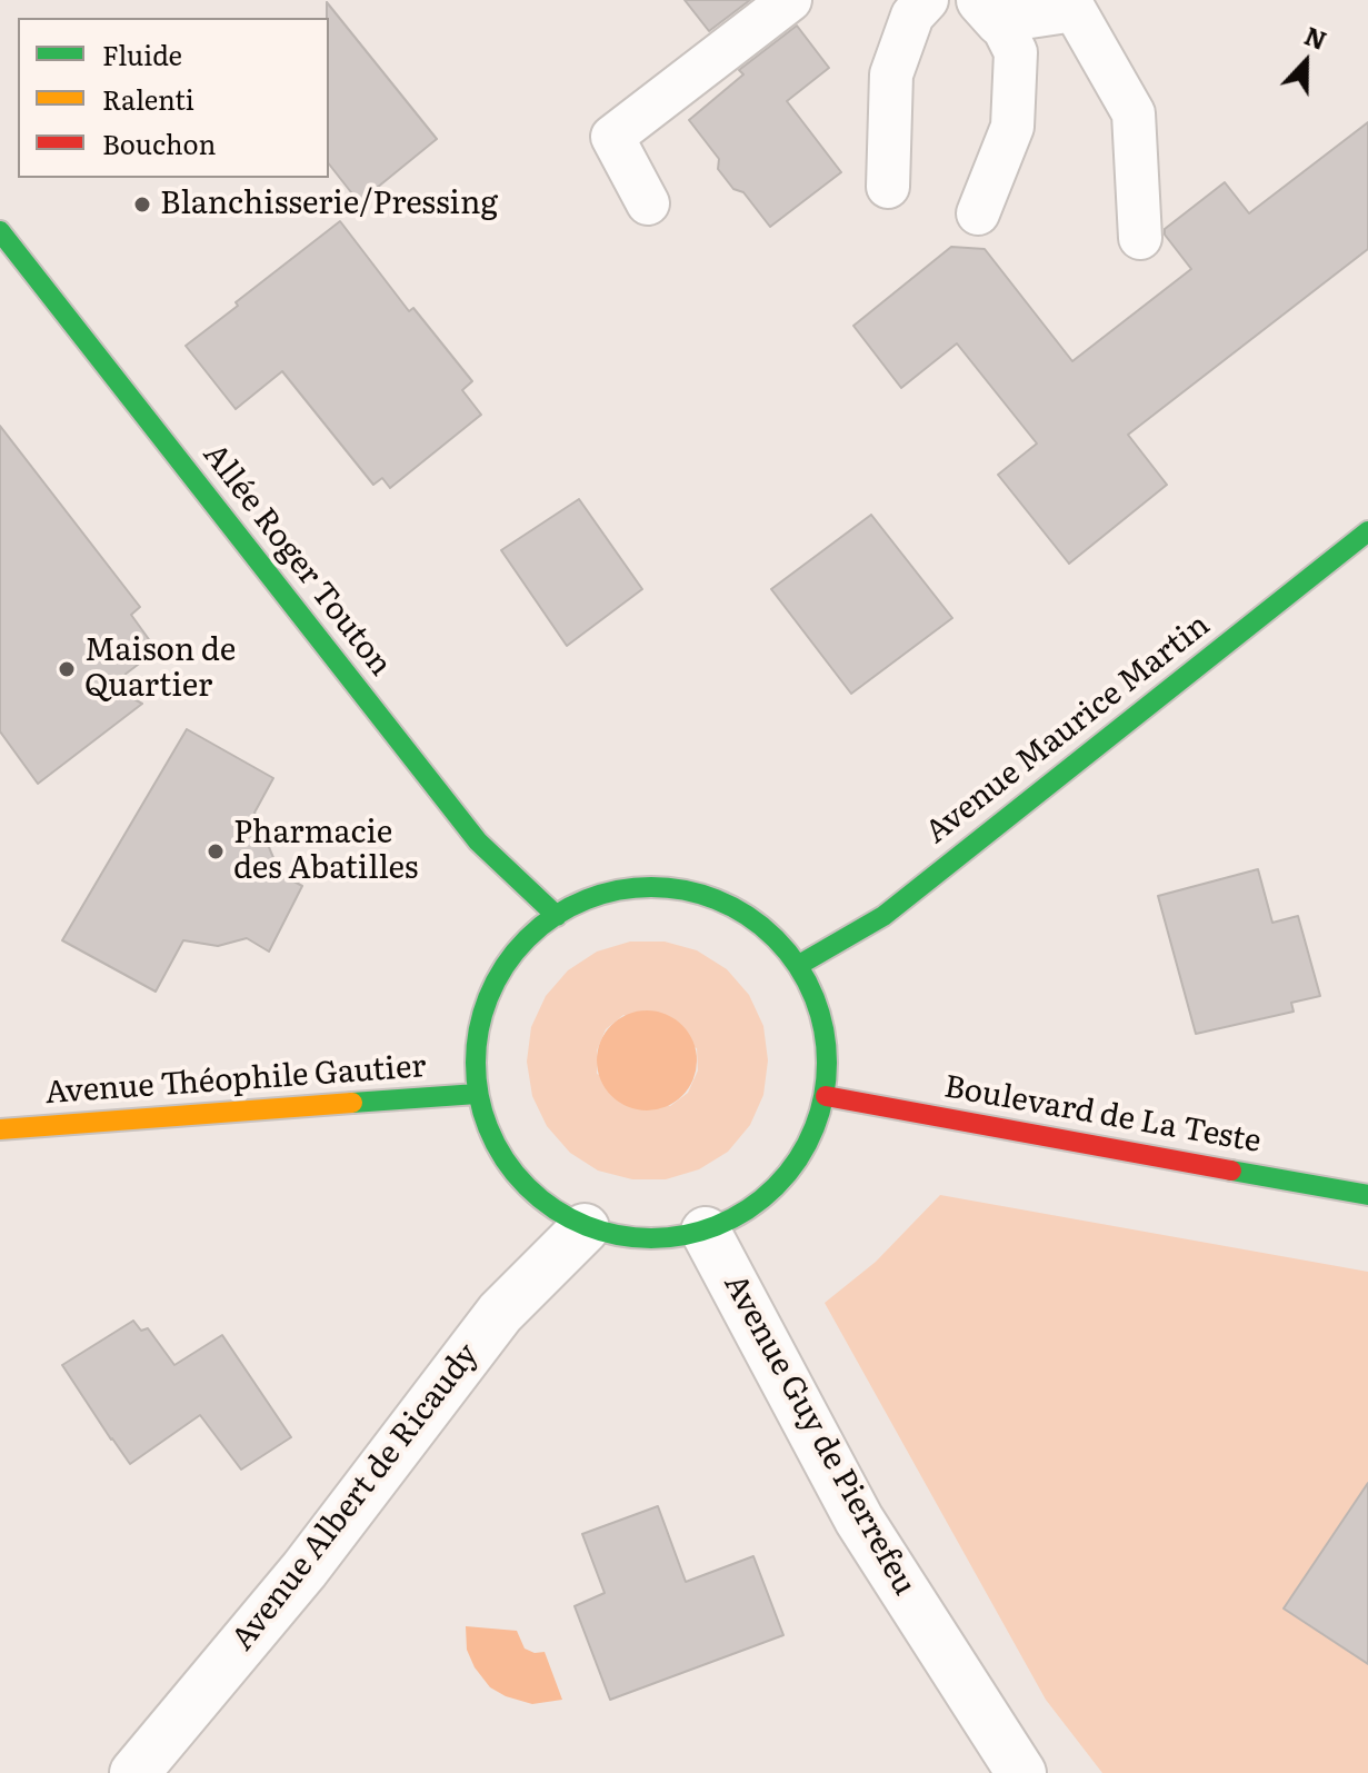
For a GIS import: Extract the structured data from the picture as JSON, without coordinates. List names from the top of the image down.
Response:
{
  "streets": {
    "main road": [
      "Allée Roger Touton",
      "Avenue Maurice Martin",
      "Avenue Théophile Gautier",
      "Boulevard de La Teste"
    ],
    "street": ["Avenue Guy de Pierrefeu", "Avenue Albert de Ricaudy"]
  },
  "places": ["Blanchisserie/Pressing", "Maison de Quartier", "Pharmacie des Abatilles"],
  "legend": ["Fluide", "Ralenti", "Bouchon"],
  "north": "top"
}
